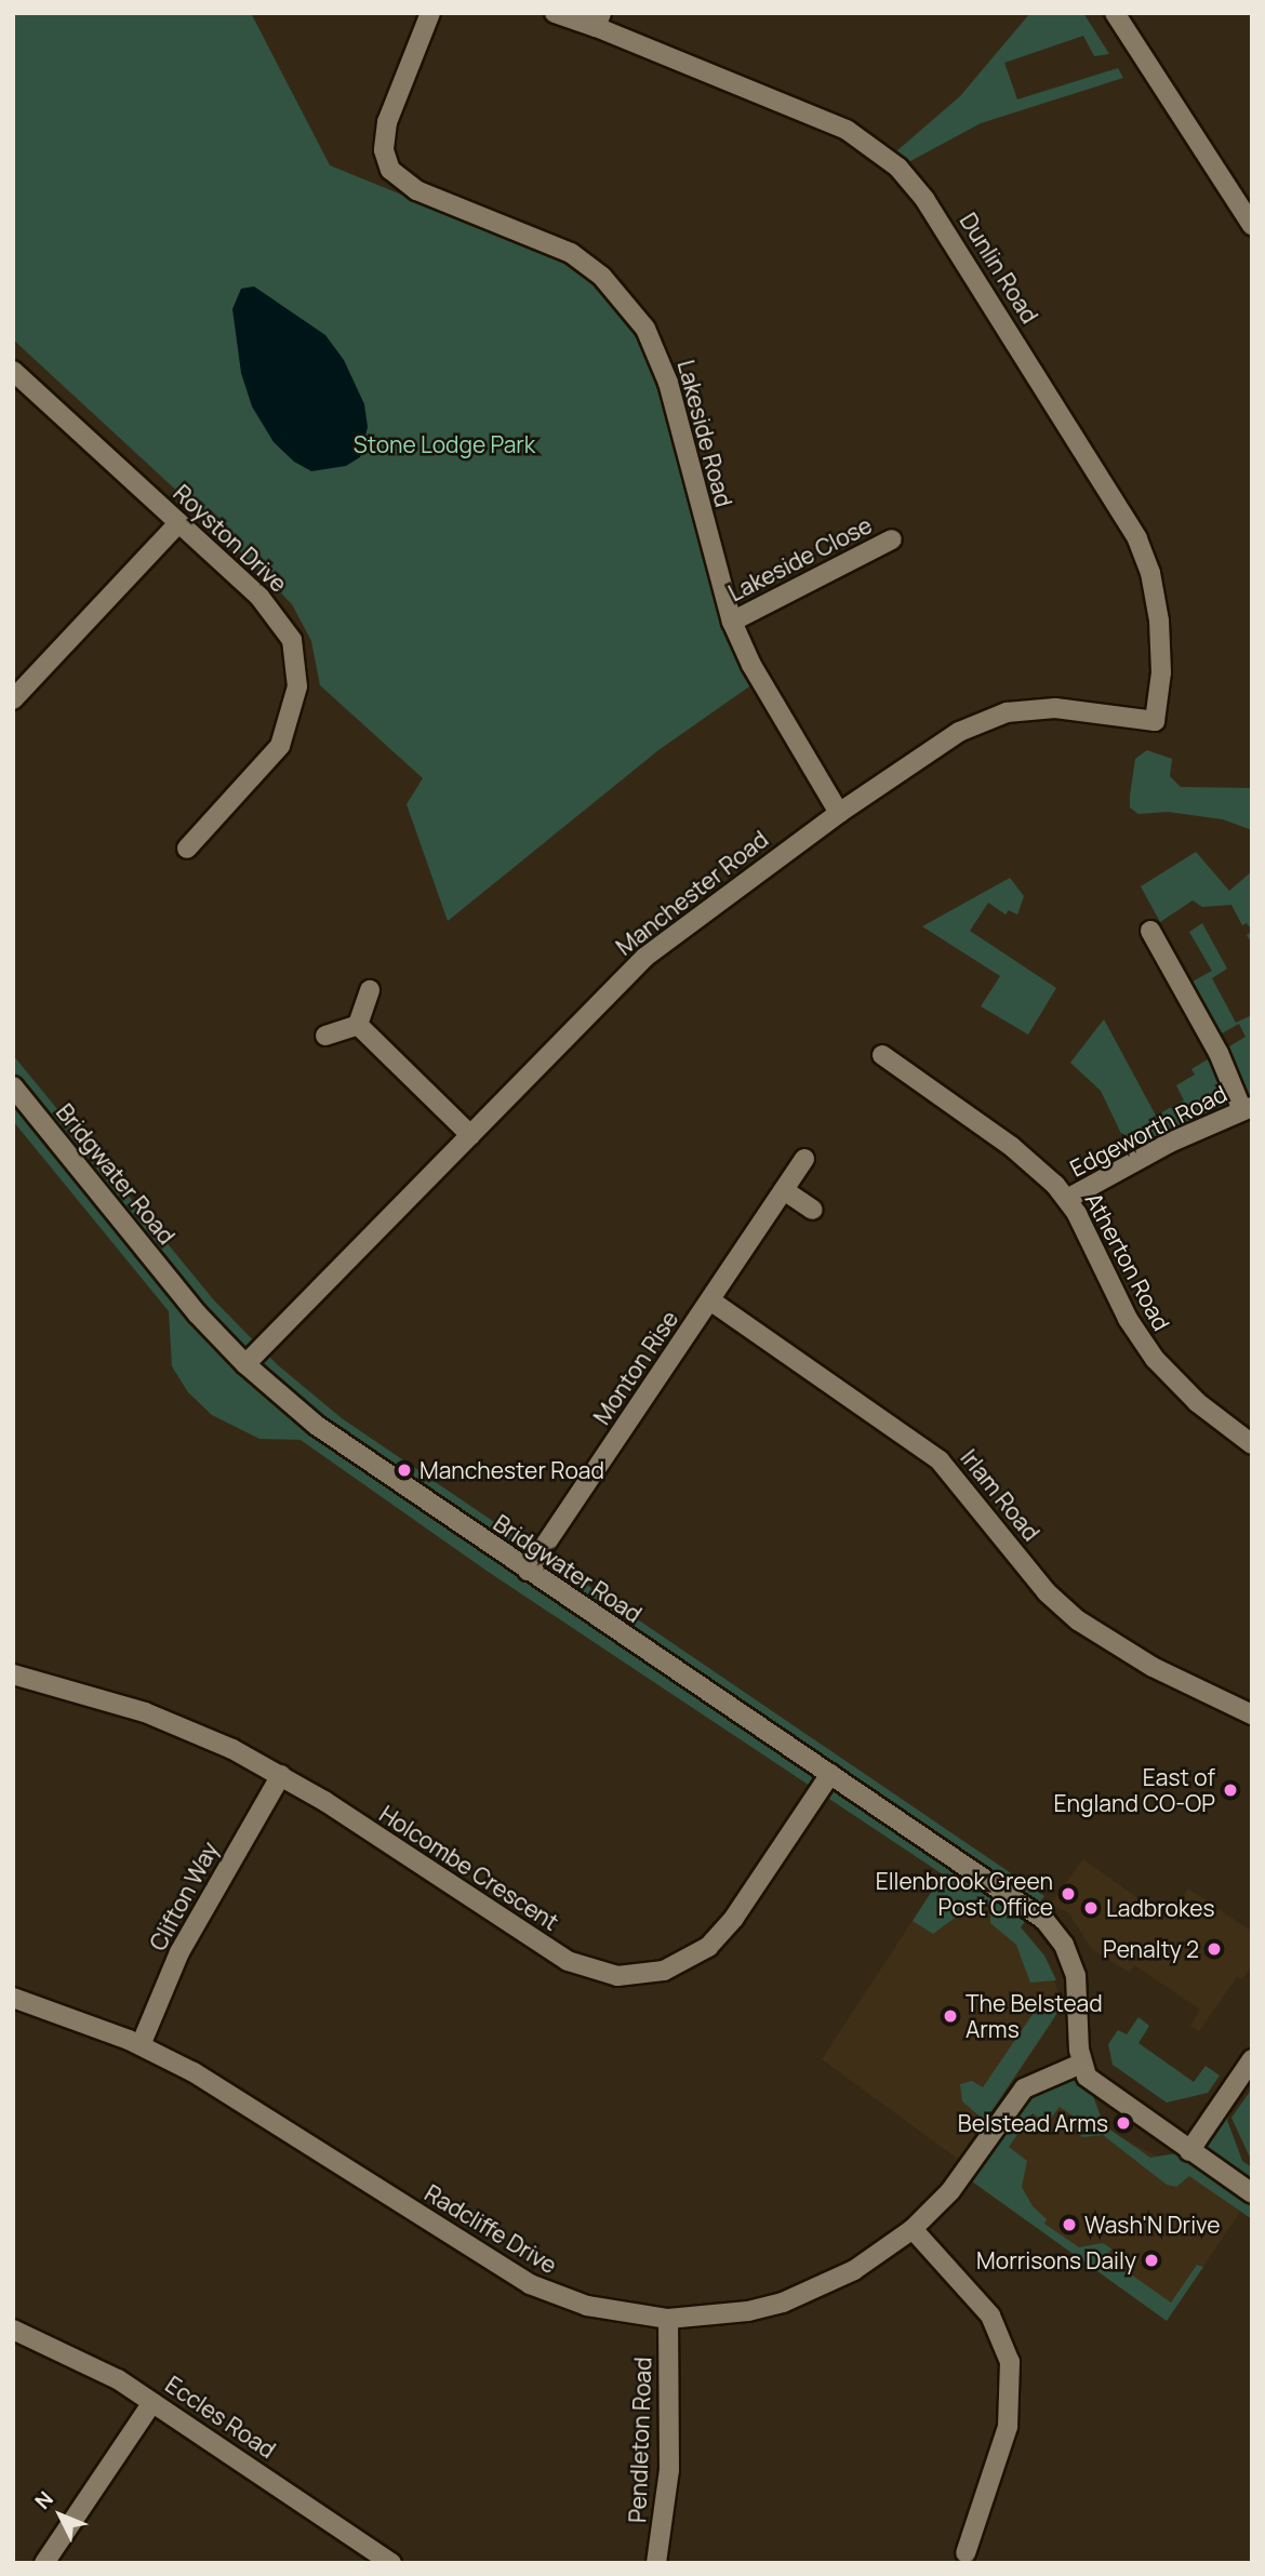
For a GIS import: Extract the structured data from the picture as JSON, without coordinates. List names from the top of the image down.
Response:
{
  "streets": {
    "street": [
      "Dunlin Road",
      "Lakeside Road",
      "Royston Drive",
      "Lakeside Close",
      "Manchester Road",
      "Edgeworth Road",
      "Bridgwater Road",
      "Atherton Road",
      "Monton Rise",
      "Irlam Road",
      "Holcombe Crescent",
      "Clifton Way",
      "Radcliffe Drive",
      "Eccles Road",
      "Pendleton Road"
    ]
  },
  "crossings": [
    ["Dunlin Road", "Manchester Road"],
    ["Lakeside Road", "Lakeside Close"],
    ["Lakeside Road", "Manchester Road"],
    ["Manchester Road", "Bridgwater Road"],
    ["Edgeworth Road", "Atherton Road"],
    ["Bridgwater Road", "Monton Rise"],
    ["Bridgwater Road", "Holcombe Crescent"],
    ["Bridgwater Road", "Radcliffe Drive"],
    ["Monton Rise", "Irlam Road"],
    ["Holcombe Crescent", "Clifton Way"],
    ["Clifton Way", "Radcliffe Drive"],
    ["Radcliffe Drive", "Pendleton Road"]
  ],
  "parks": ["Stone Lodge Park"],
  "places": [
    "Manchester Road",
    "East of England CO-OP",
    "Ellenbrook Green Post Office",
    "Ladbrokes",
    "Penalty 2",
    "The Belstead Arms",
    "Belstead Arms",
    "Wash'N Drive",
    "Morrisons Daily"
  ],
  "north": "top left"
}
